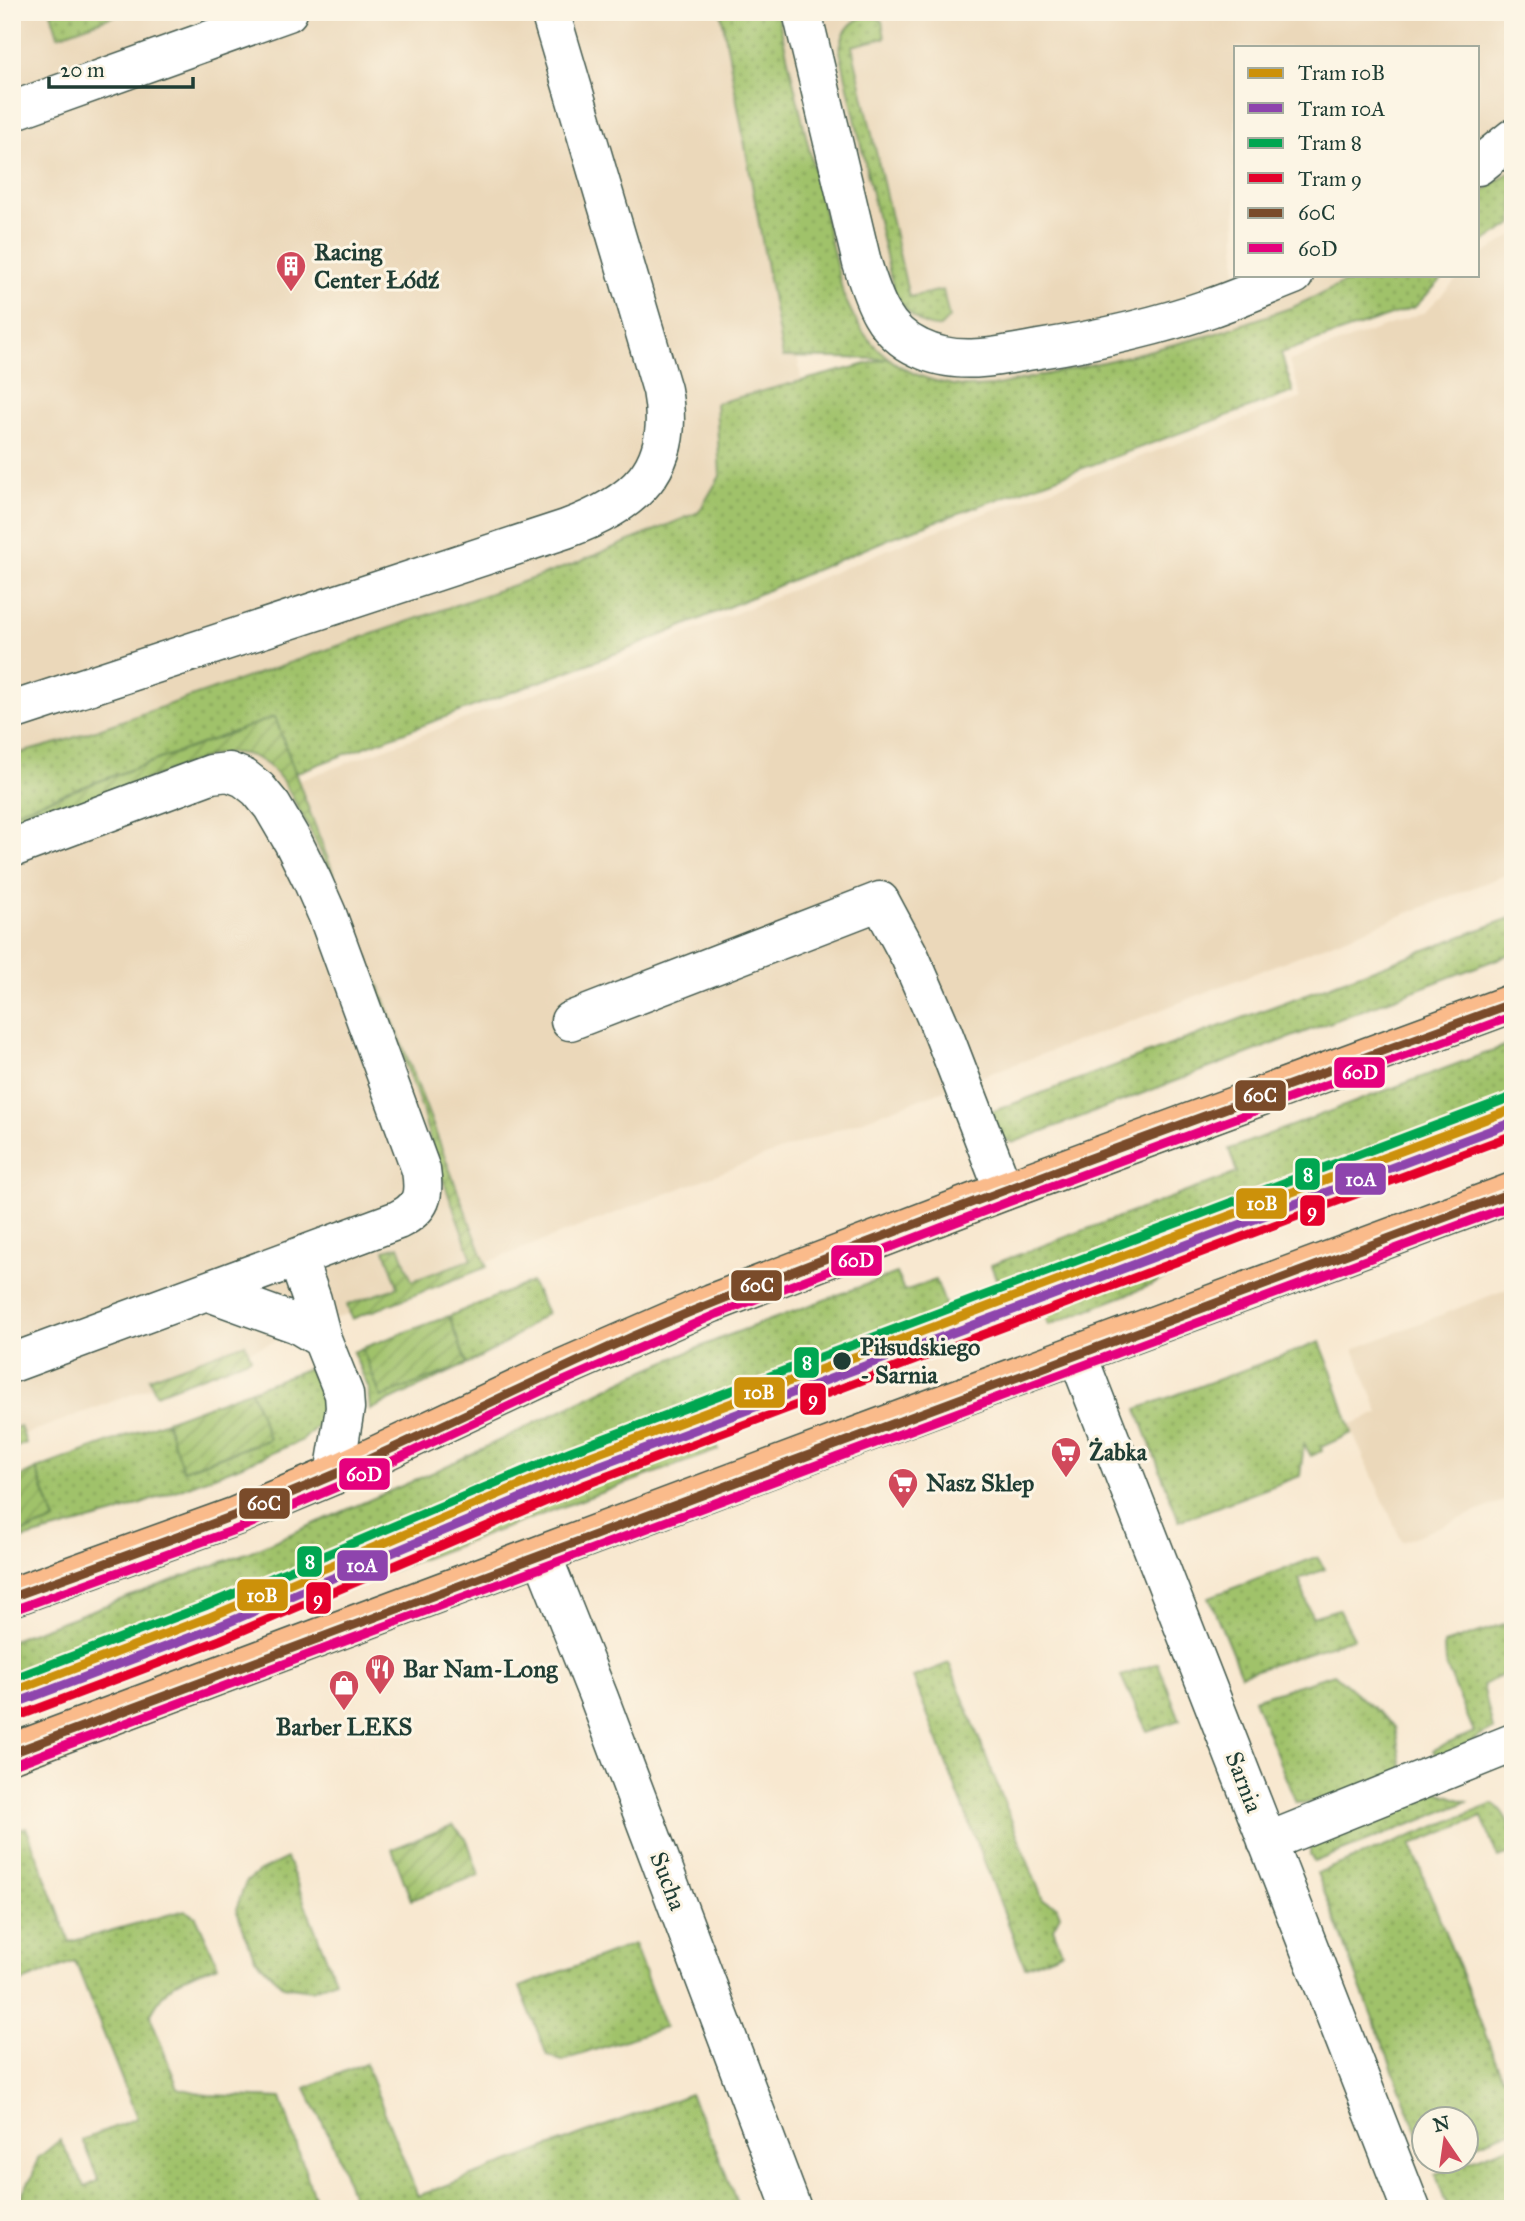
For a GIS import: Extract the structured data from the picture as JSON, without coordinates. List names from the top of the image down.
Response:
{
  "streets": {
    "street": ["Sarnia", "Sucha"]
  },
  "places": {
    "building": ["Racing Center Łódź"],
    "other": ["Piłsudskiego - Sarnia"],
    "supermarket": ["Żabka", "Nasz Sklep"],
    "restaurant": ["Bar Nam-Long"],
    "shop": ["Barber LEKS"]
  },
  "lines": [
    "transit line 60C",
    "transit line 60D",
    "tram line 8",
    "tram line 10B",
    "tram line 10A",
    "tram line 9"
  ],
  "legend": [
    "Tram 10B",
    "Tram 10A",
    "Tram 8",
    "Tram 9",
    "60C",
    "60D"
  ],
  "scale_bar": "20 m",
  "north": "top"
}
